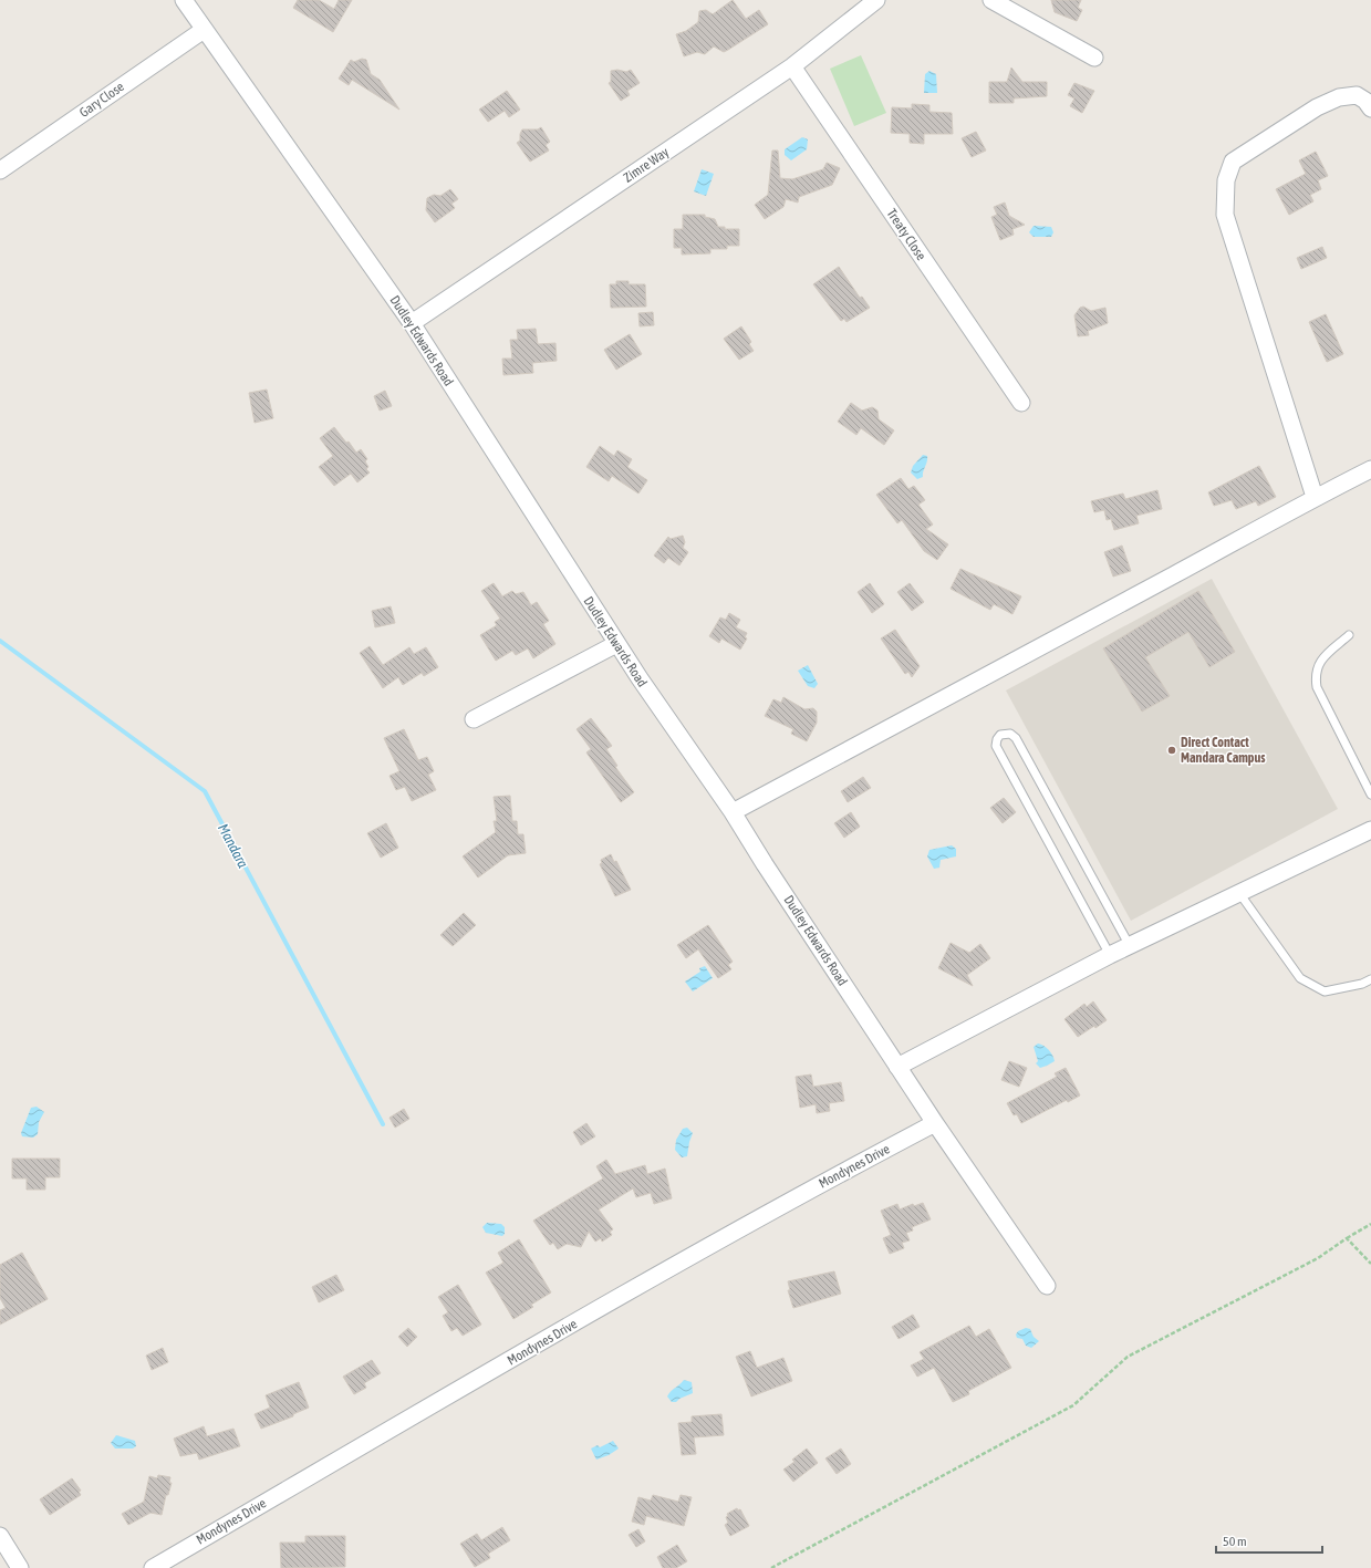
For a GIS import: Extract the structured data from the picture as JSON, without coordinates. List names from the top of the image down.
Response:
{
  "streets": {
    "street": [
      "Gary Close",
      "Zimre Way",
      "Treaty Close",
      "Dudley Edwards Road",
      "Mondynes Drive"
    ]
  },
  "crossings": [
    ["Gary Close", "Dudley Edwards Road"],
    ["Zimre Way", "Treaty Close"],
    ["Zimre Way", "Dudley Edwards Road"],
    ["Dudley Edwards Road", "Mondynes Drive"]
  ],
  "water": ["Mandara"],
  "places": ["Direct Contact Mandara Campus"],
  "scale_bar": "50 m"
}
